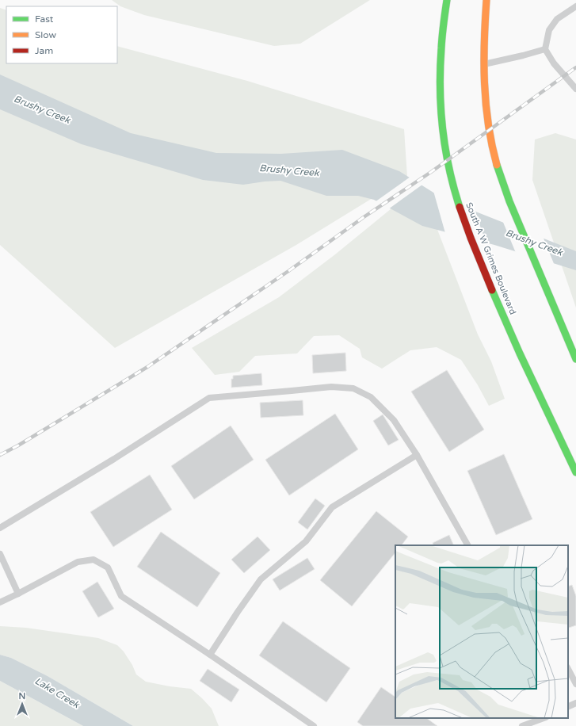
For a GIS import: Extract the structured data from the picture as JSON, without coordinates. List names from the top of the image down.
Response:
{
  "streets": {
    "main road": ["South A W Grimes Boulevard"]
  },
  "water": ["Brushy Creek", "Lake Creek"],
  "legend": ["Fast", "Slow", "Jam"],
  "north": "top"
}
